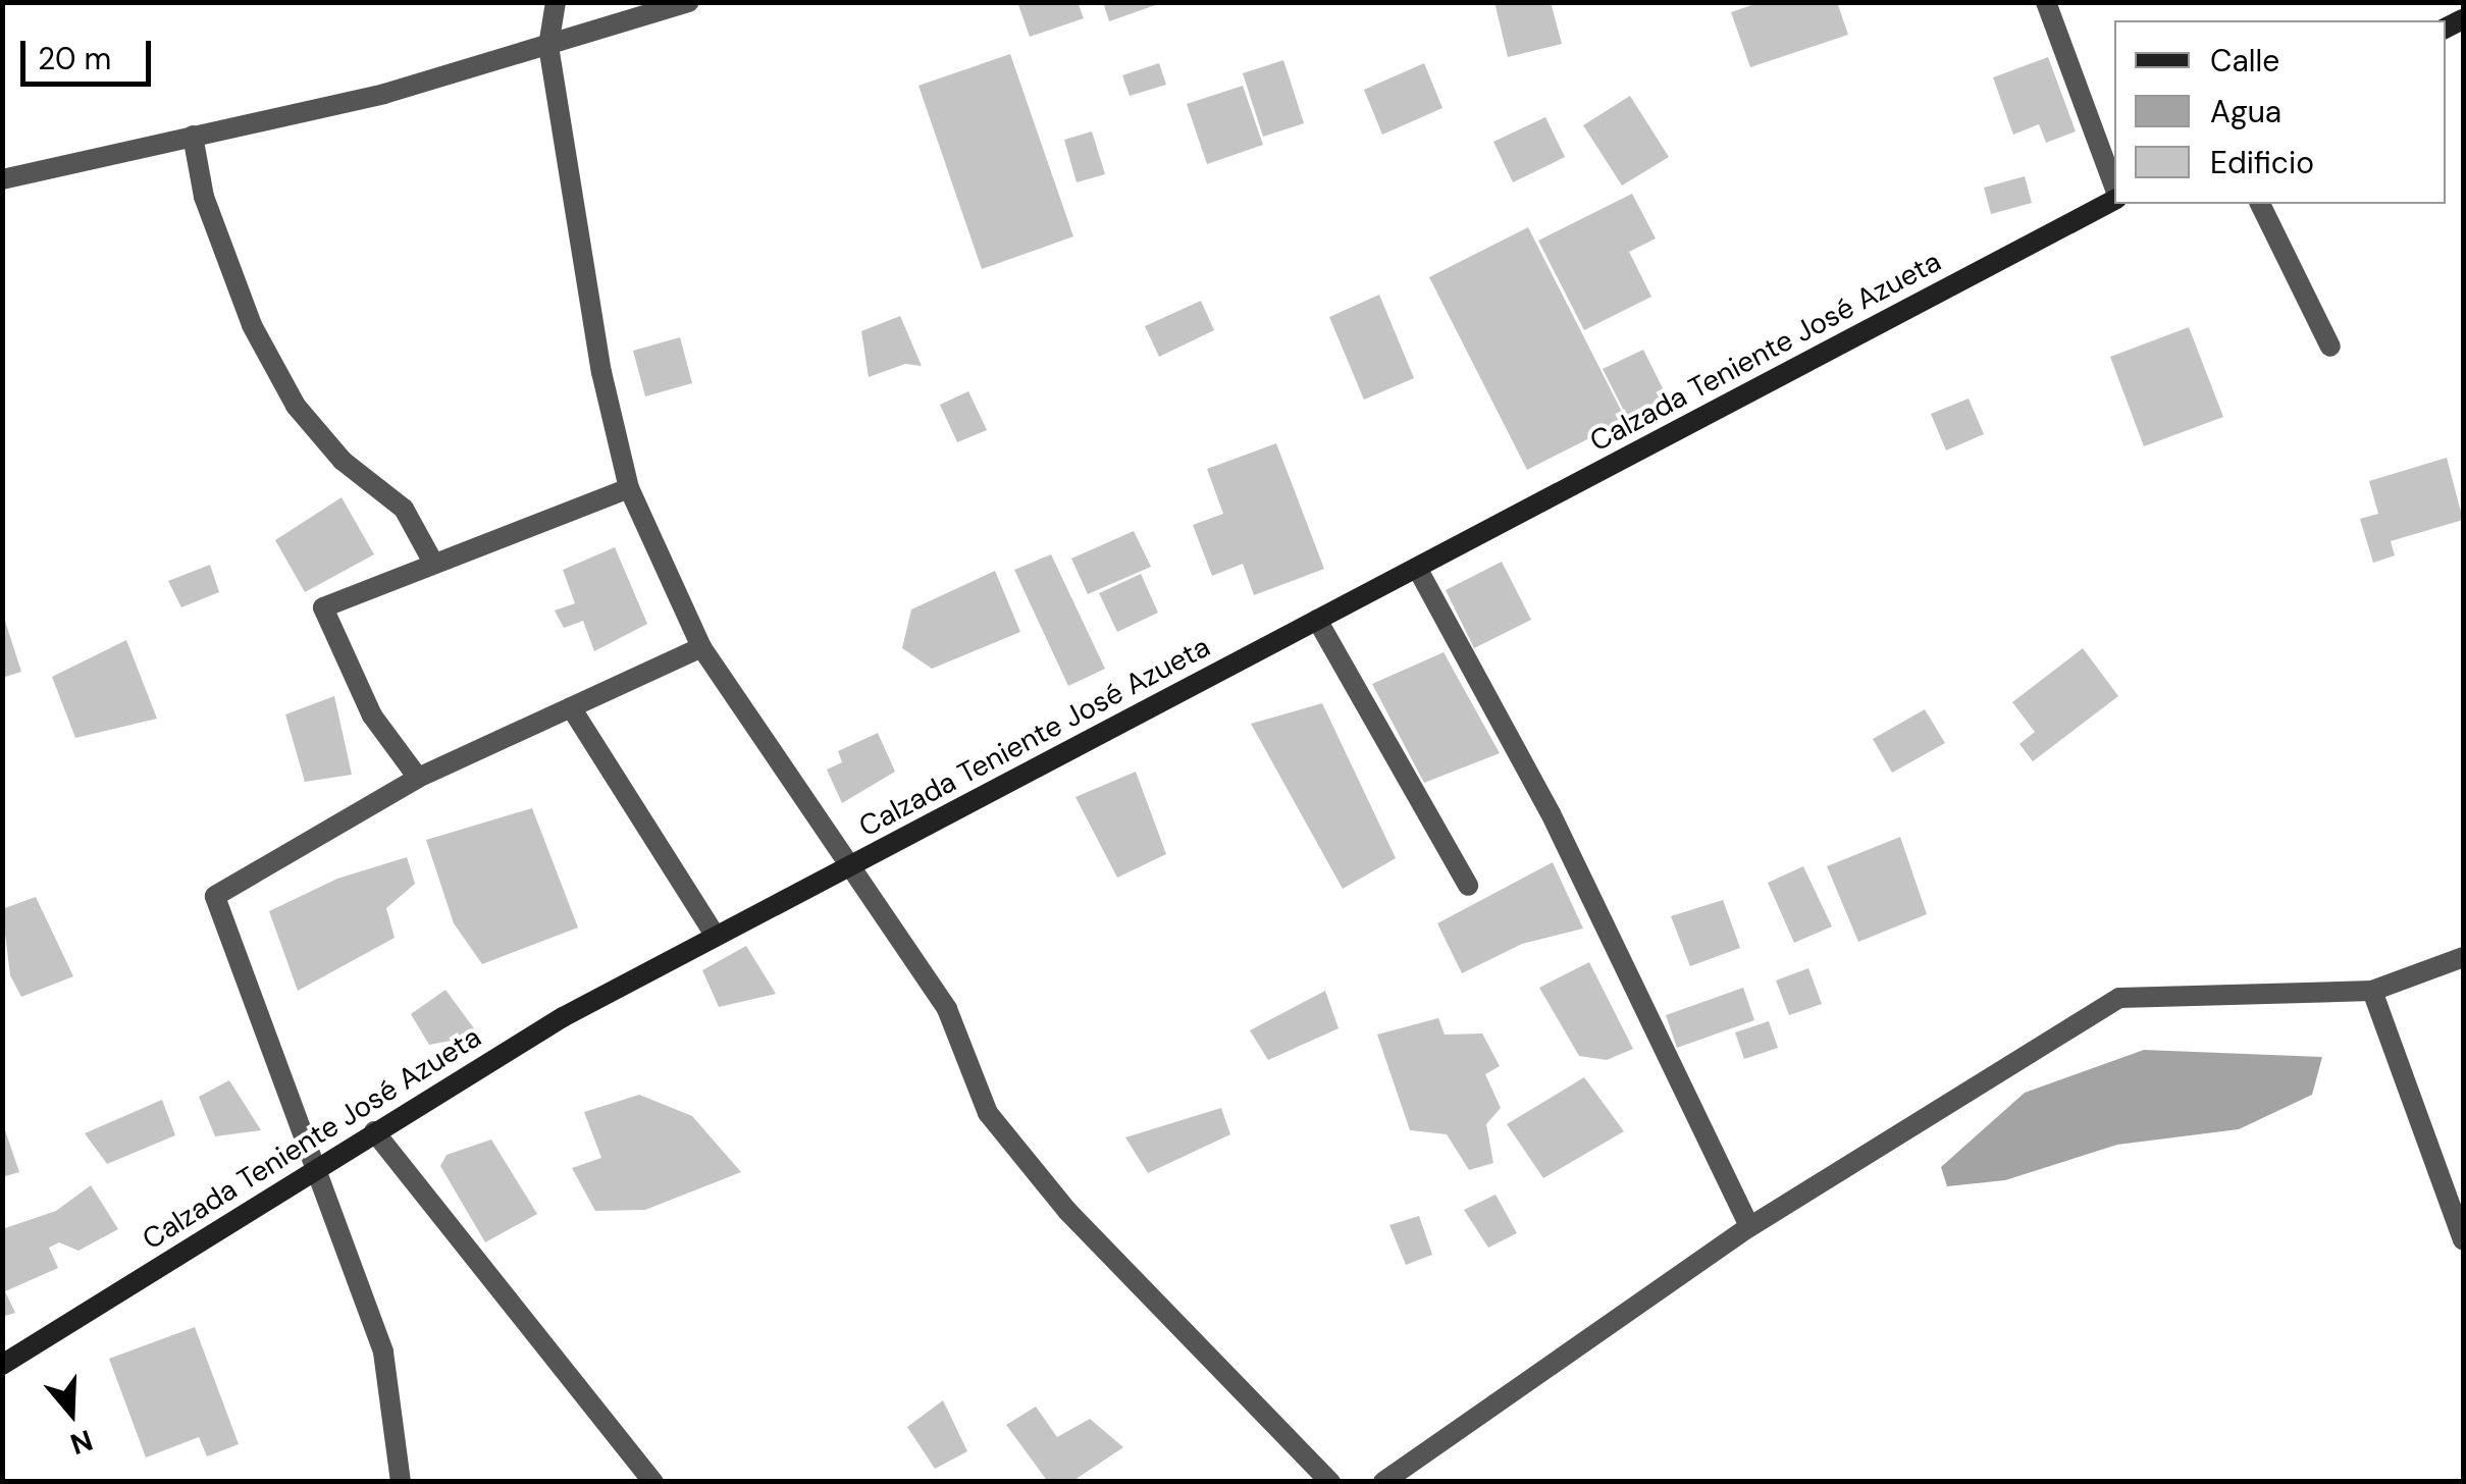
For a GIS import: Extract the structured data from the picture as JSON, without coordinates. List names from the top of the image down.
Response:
{
  "streets": {
    "main road": ["Calzada Teniente José Azueta"]
  },
  "legend": ["Calle", "Agua", "Edificio"],
  "scale_bar": "20 m",
  "north": "bottom"
}
